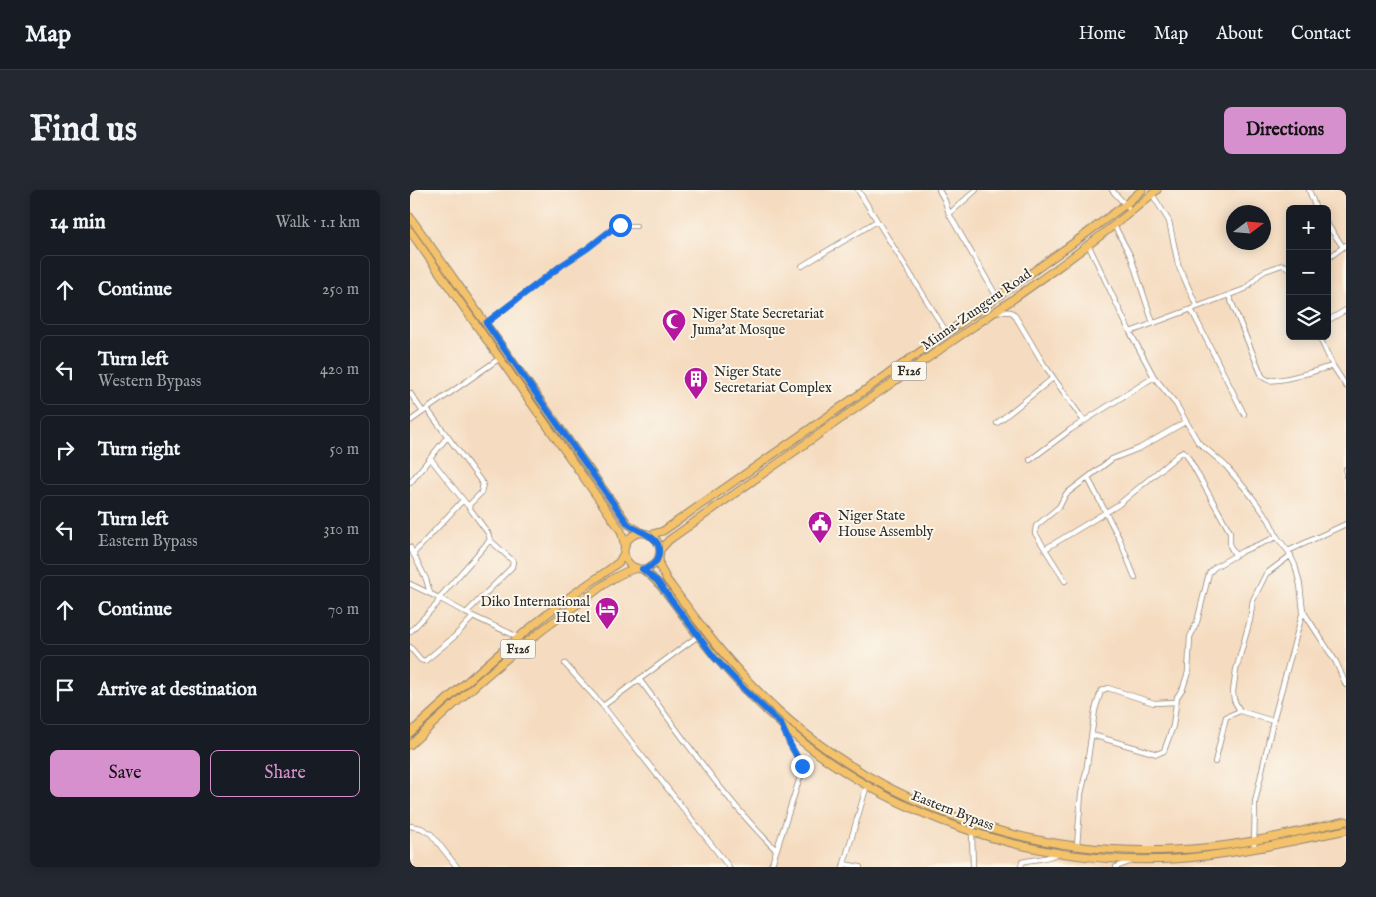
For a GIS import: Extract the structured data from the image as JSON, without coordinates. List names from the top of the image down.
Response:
{
  "streets": {
    "main road": ["Minna-Zungeru Road", "F126", "Eastern Bypass"]
  },
  "crossings": [
    ["Minna-Zungeru Road", "F126"],
    ["Minna-Zungeru Road", "Eastern Bypass"],
    ["F126", "Eastern Bypass"]
  ],
  "places": {
    "mosque": ["Niger State Secretariat Juma'at Mosque"],
    "building": ["Niger State Secretariat Complex"],
    "public building": ["Niger State House Assembly"],
    "hotel": ["Diko International Hotel"]
  },
  "north": "right",
  "page": {
    "header": "Map",
    "nav": [
      "Home",
      "Map",
      "About",
      "Contact"
    ],
    "buttons": [
      "Directions",
      ["Save", "Share"]
    ],
    "title": "Find us",
    "heading": ["14 min", "Walk · 1.1 km"],
    "map_buttons": ["+", "−"],
    "list": [
      ["Continue", "250 m"],
      ["Turn left", "Western Bypass", "420 m"],
      ["Turn right", "50 m"],
      ["Turn left", "Eastern Bypass", "310 m"],
      ["Continue", "70 m"],
      "Arrive at destination"
    ]
  }
}
